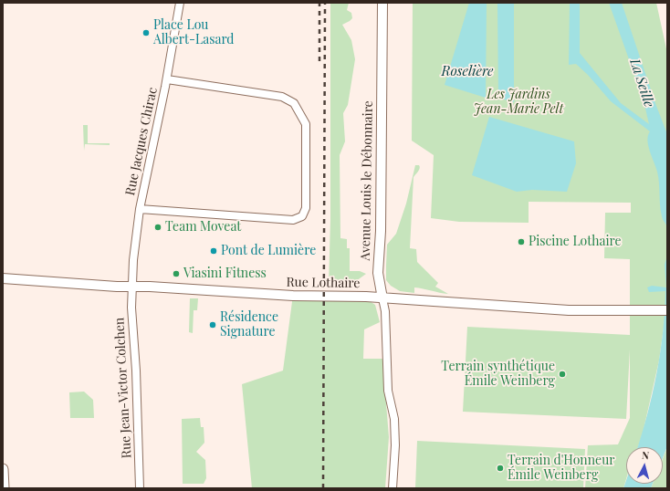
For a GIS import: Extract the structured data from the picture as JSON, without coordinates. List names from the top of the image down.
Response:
{
  "streets": {
    "street": [
      "Rue Jacques Chirac",
      "Avenue Louis le Débonnaire",
      "Rue Lothaire",
      "Rue Jean-Victor Colchen"
    ]
  },
  "crossings": [
    ["Rue Jacques Chirac", "Rue Lothaire"],
    ["Rue Jacques Chirac", "Rue Jean-Victor Colchen"],
    ["Avenue Louis le Débonnaire", "Rue Lothaire"],
    ["Rue Lothaire", "Rue Jean-Victor Colchen"]
  ],
  "water": ["Roselière", "La Seille"],
  "parks": ["Les Jardins Jean-Marie Pelt"],
  "places": [
    "Place Lou Albert-Lasard",
    "Team Moveat",
    "Piscine Lothaire",
    "Pont de Lumière",
    "Viasini Fitness",
    "Résidence Signature",
    "Terrain synthétique Émile Weinberg",
    "Terrain d'Honneur Émile Weinberg"
  ],
  "north": "top"
}
